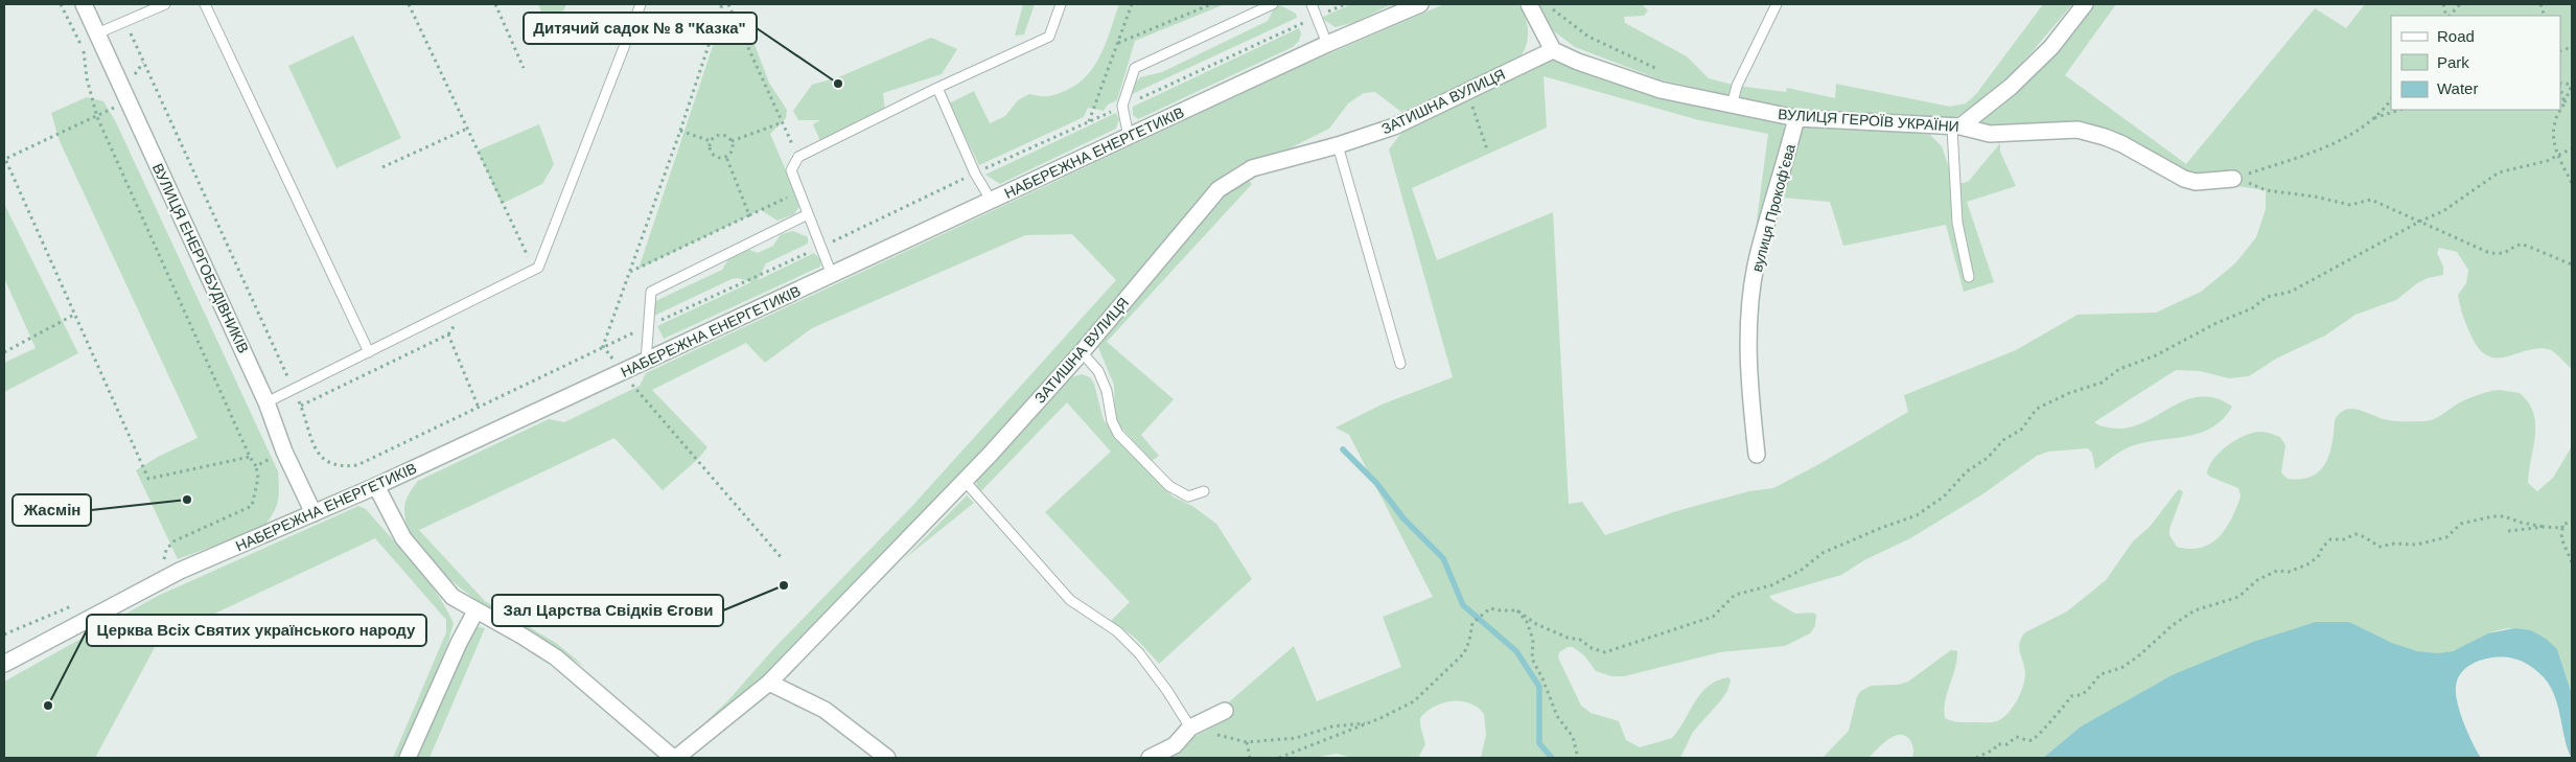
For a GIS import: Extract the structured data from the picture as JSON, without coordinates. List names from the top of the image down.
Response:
{
  "streets": {
    "street": [
      "ЗАТИШНА ВУЛИЦЯ",
      "ВУЛИЦЯ ГЕРОЇВ УКРАЇНИ",
      "НАБЕРЕЖНА ЕНЕРГЕТИКІВ",
      "вулиця Прокофʼєва",
      "ВУЛИЦЯ ЕНЕРГОБУДІВНИКІВ"
    ]
  },
  "crossings": [
    ["ЗАТИШНА ВУЛИЦЯ", "ВУЛИЦЯ ГЕРОЇВ УКРАЇНИ"],
    ["ВУЛИЦЯ ГЕРОЇВ УКРАЇНИ", "вулиця Прокофʼєва"],
    ["НАБЕРЕЖНА ЕНЕРГЕТИКІВ", "ВУЛИЦЯ ЕНЕРГОБУДІВНИКІВ"]
  ],
  "places": [
    "Дитячий садок № 8 \"Казка\"",
    "Жасмін",
    "Зал Царства Свідків Єгови",
    "Церква Всіх Святих українського народу"
  ],
  "legend": ["Road", "Park", "Water"]
}
